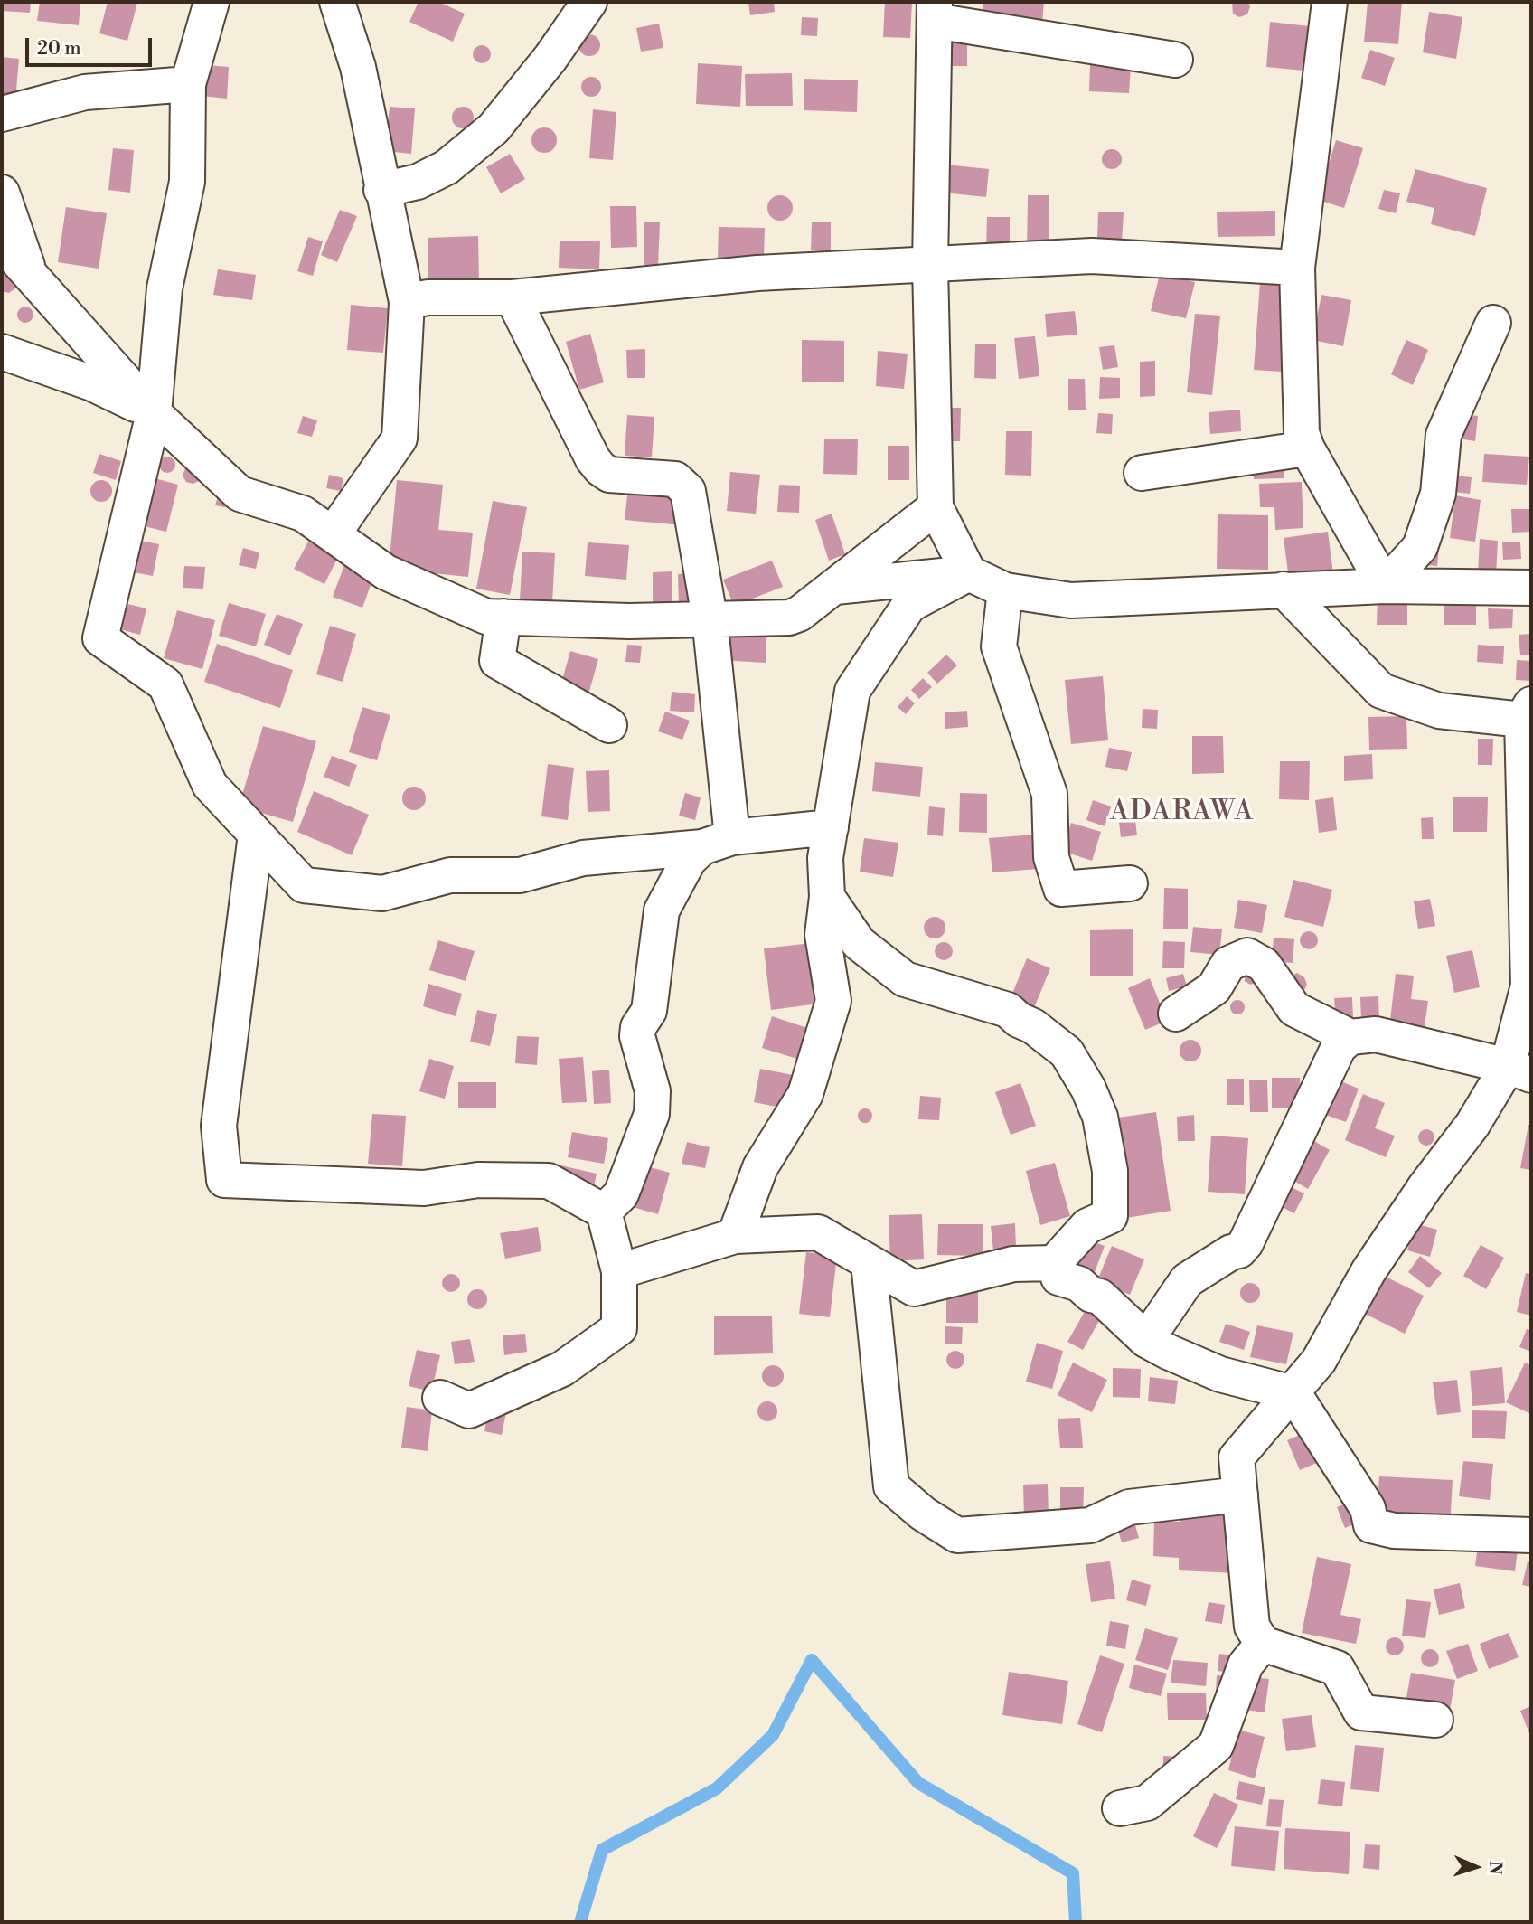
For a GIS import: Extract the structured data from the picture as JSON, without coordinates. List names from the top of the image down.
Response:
{
  "districts": ["ADARAWA"],
  "scale_bar": "20 m",
  "north": "right"
}
